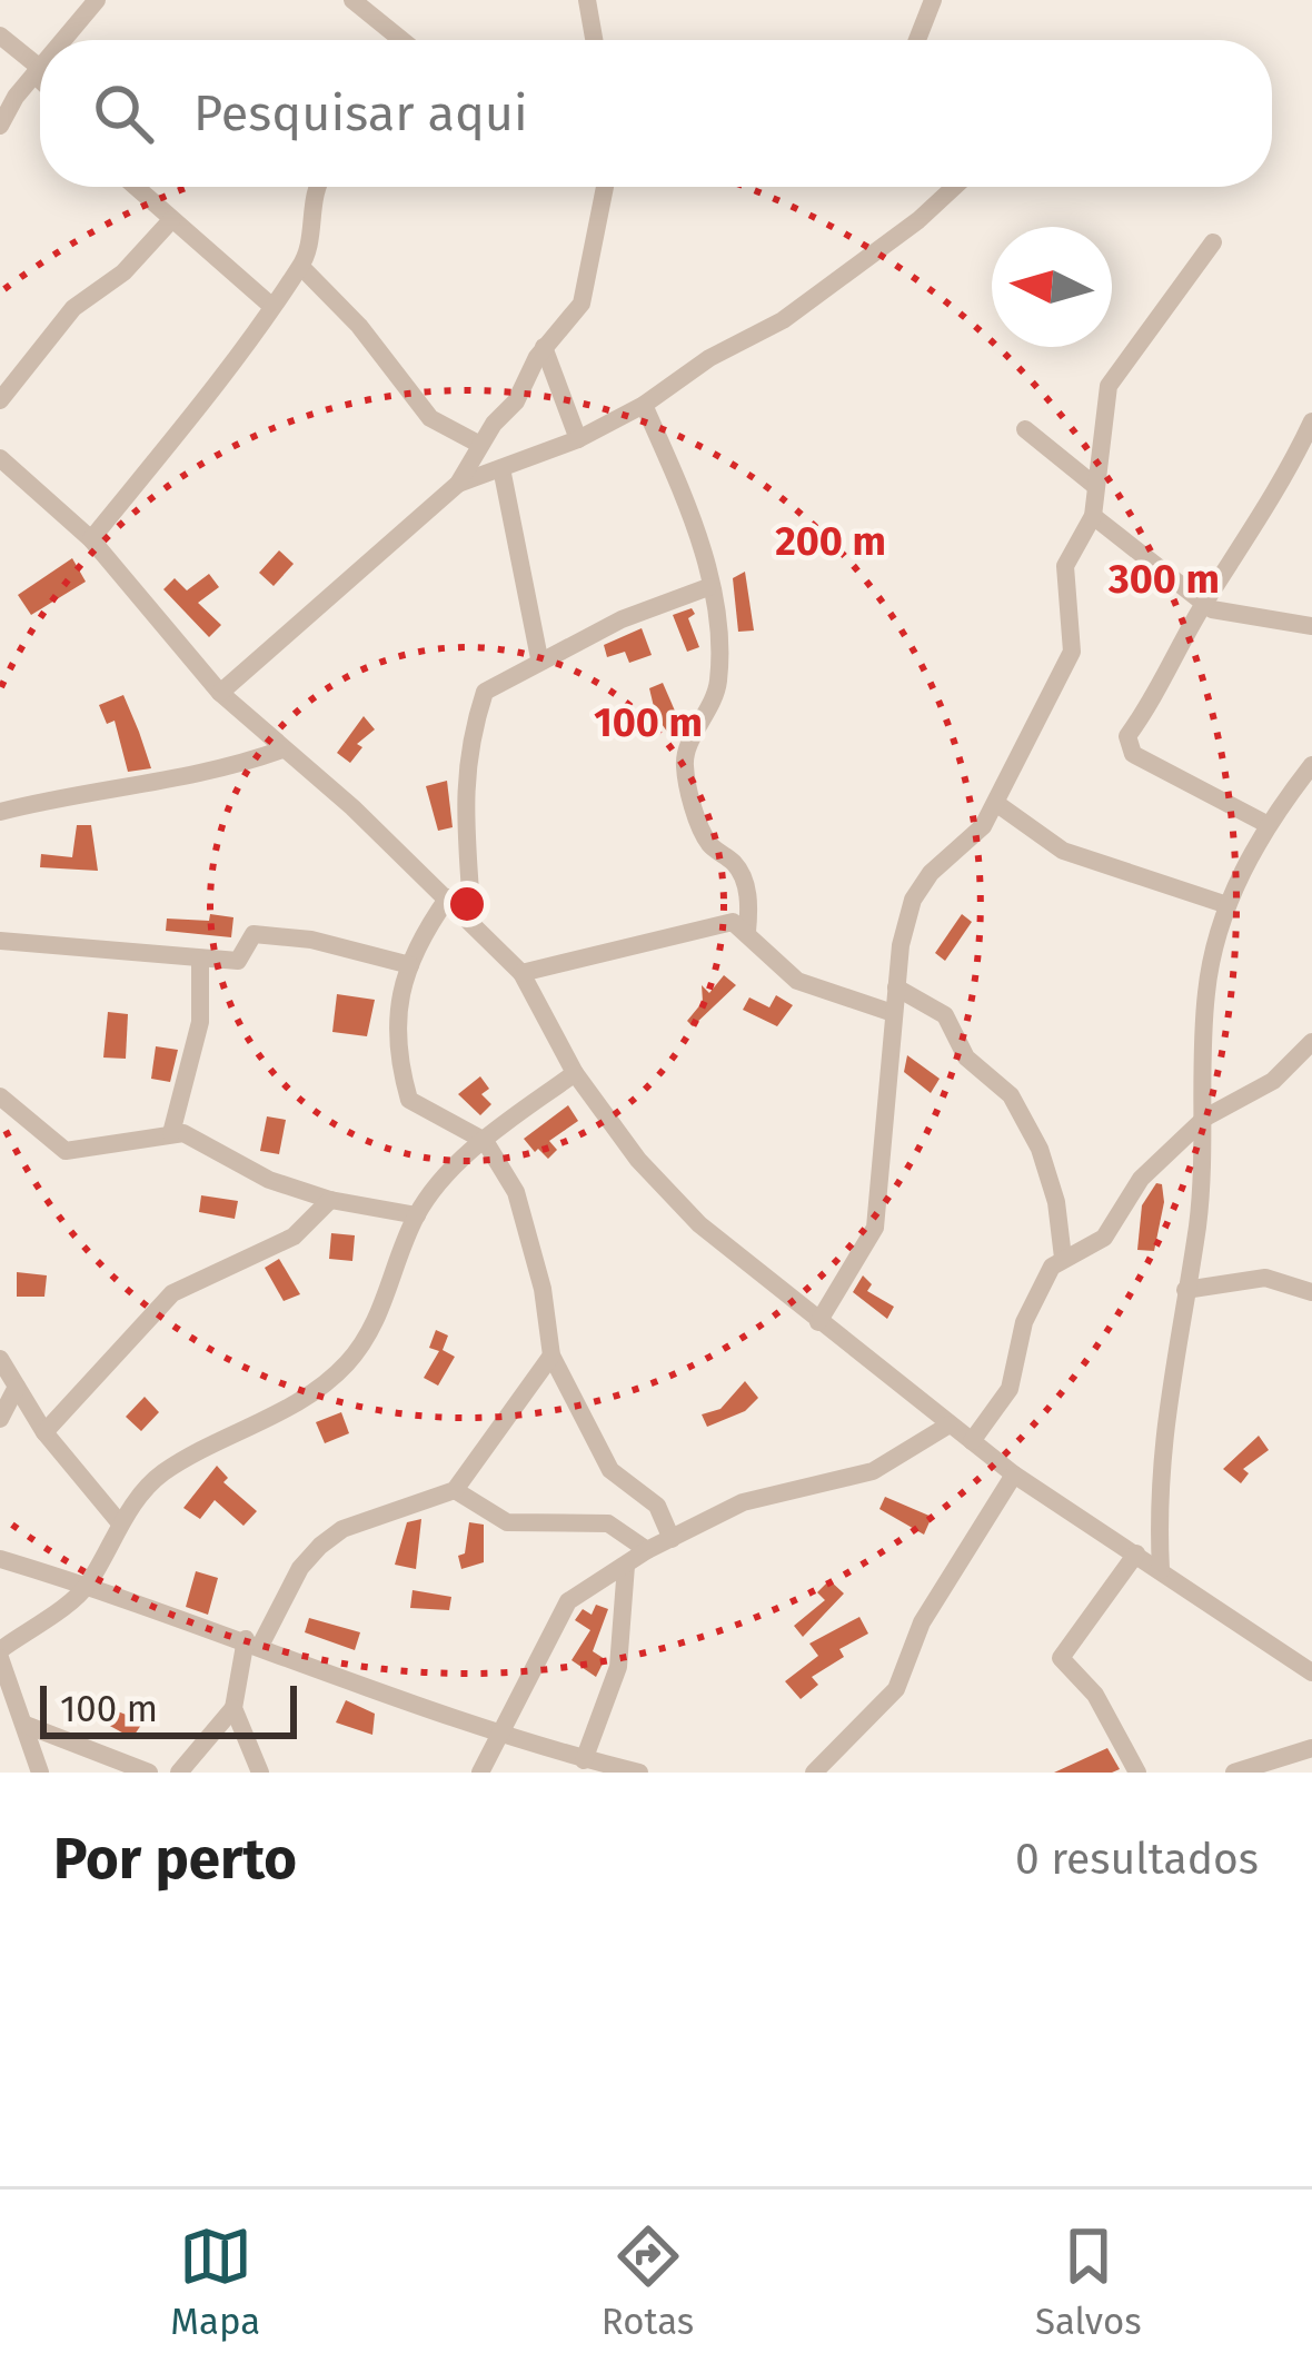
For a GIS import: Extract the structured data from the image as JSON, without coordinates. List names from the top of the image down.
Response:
{
  "scale_bar": "100 m",
  "north": "left",
  "page": {
    "search": "Pesquisar aqui",
    "scale": "100 m",
    "heading": ["Por perto", "0 resultados"],
    "nav": ["Mapa", "Rotas", "Salvos"]
  },
  "rings": ["200 m", "300 m", "100 m"]
}
